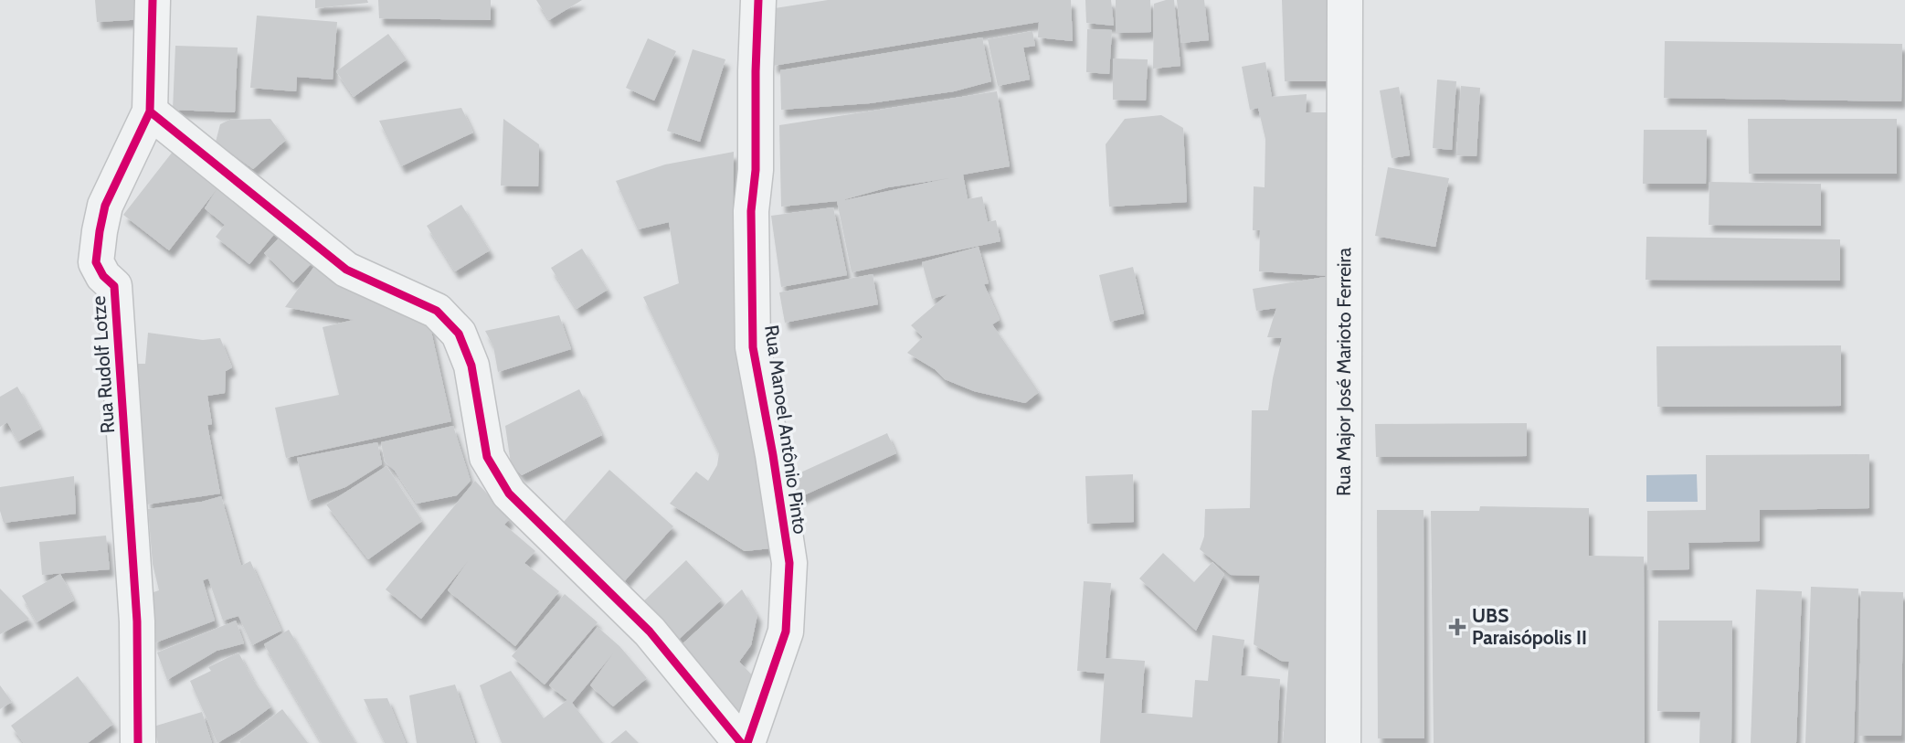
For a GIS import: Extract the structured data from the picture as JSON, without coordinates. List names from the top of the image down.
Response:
{
  "streets": {
    "street": ["Rua Rudolf Lotze", "Rua Major José Marioto Ferreira", "Rua Manoel Antônio Pinto"]
  },
  "places": {
    "health": ["UBS Paraisópolis II"]
  }
}
